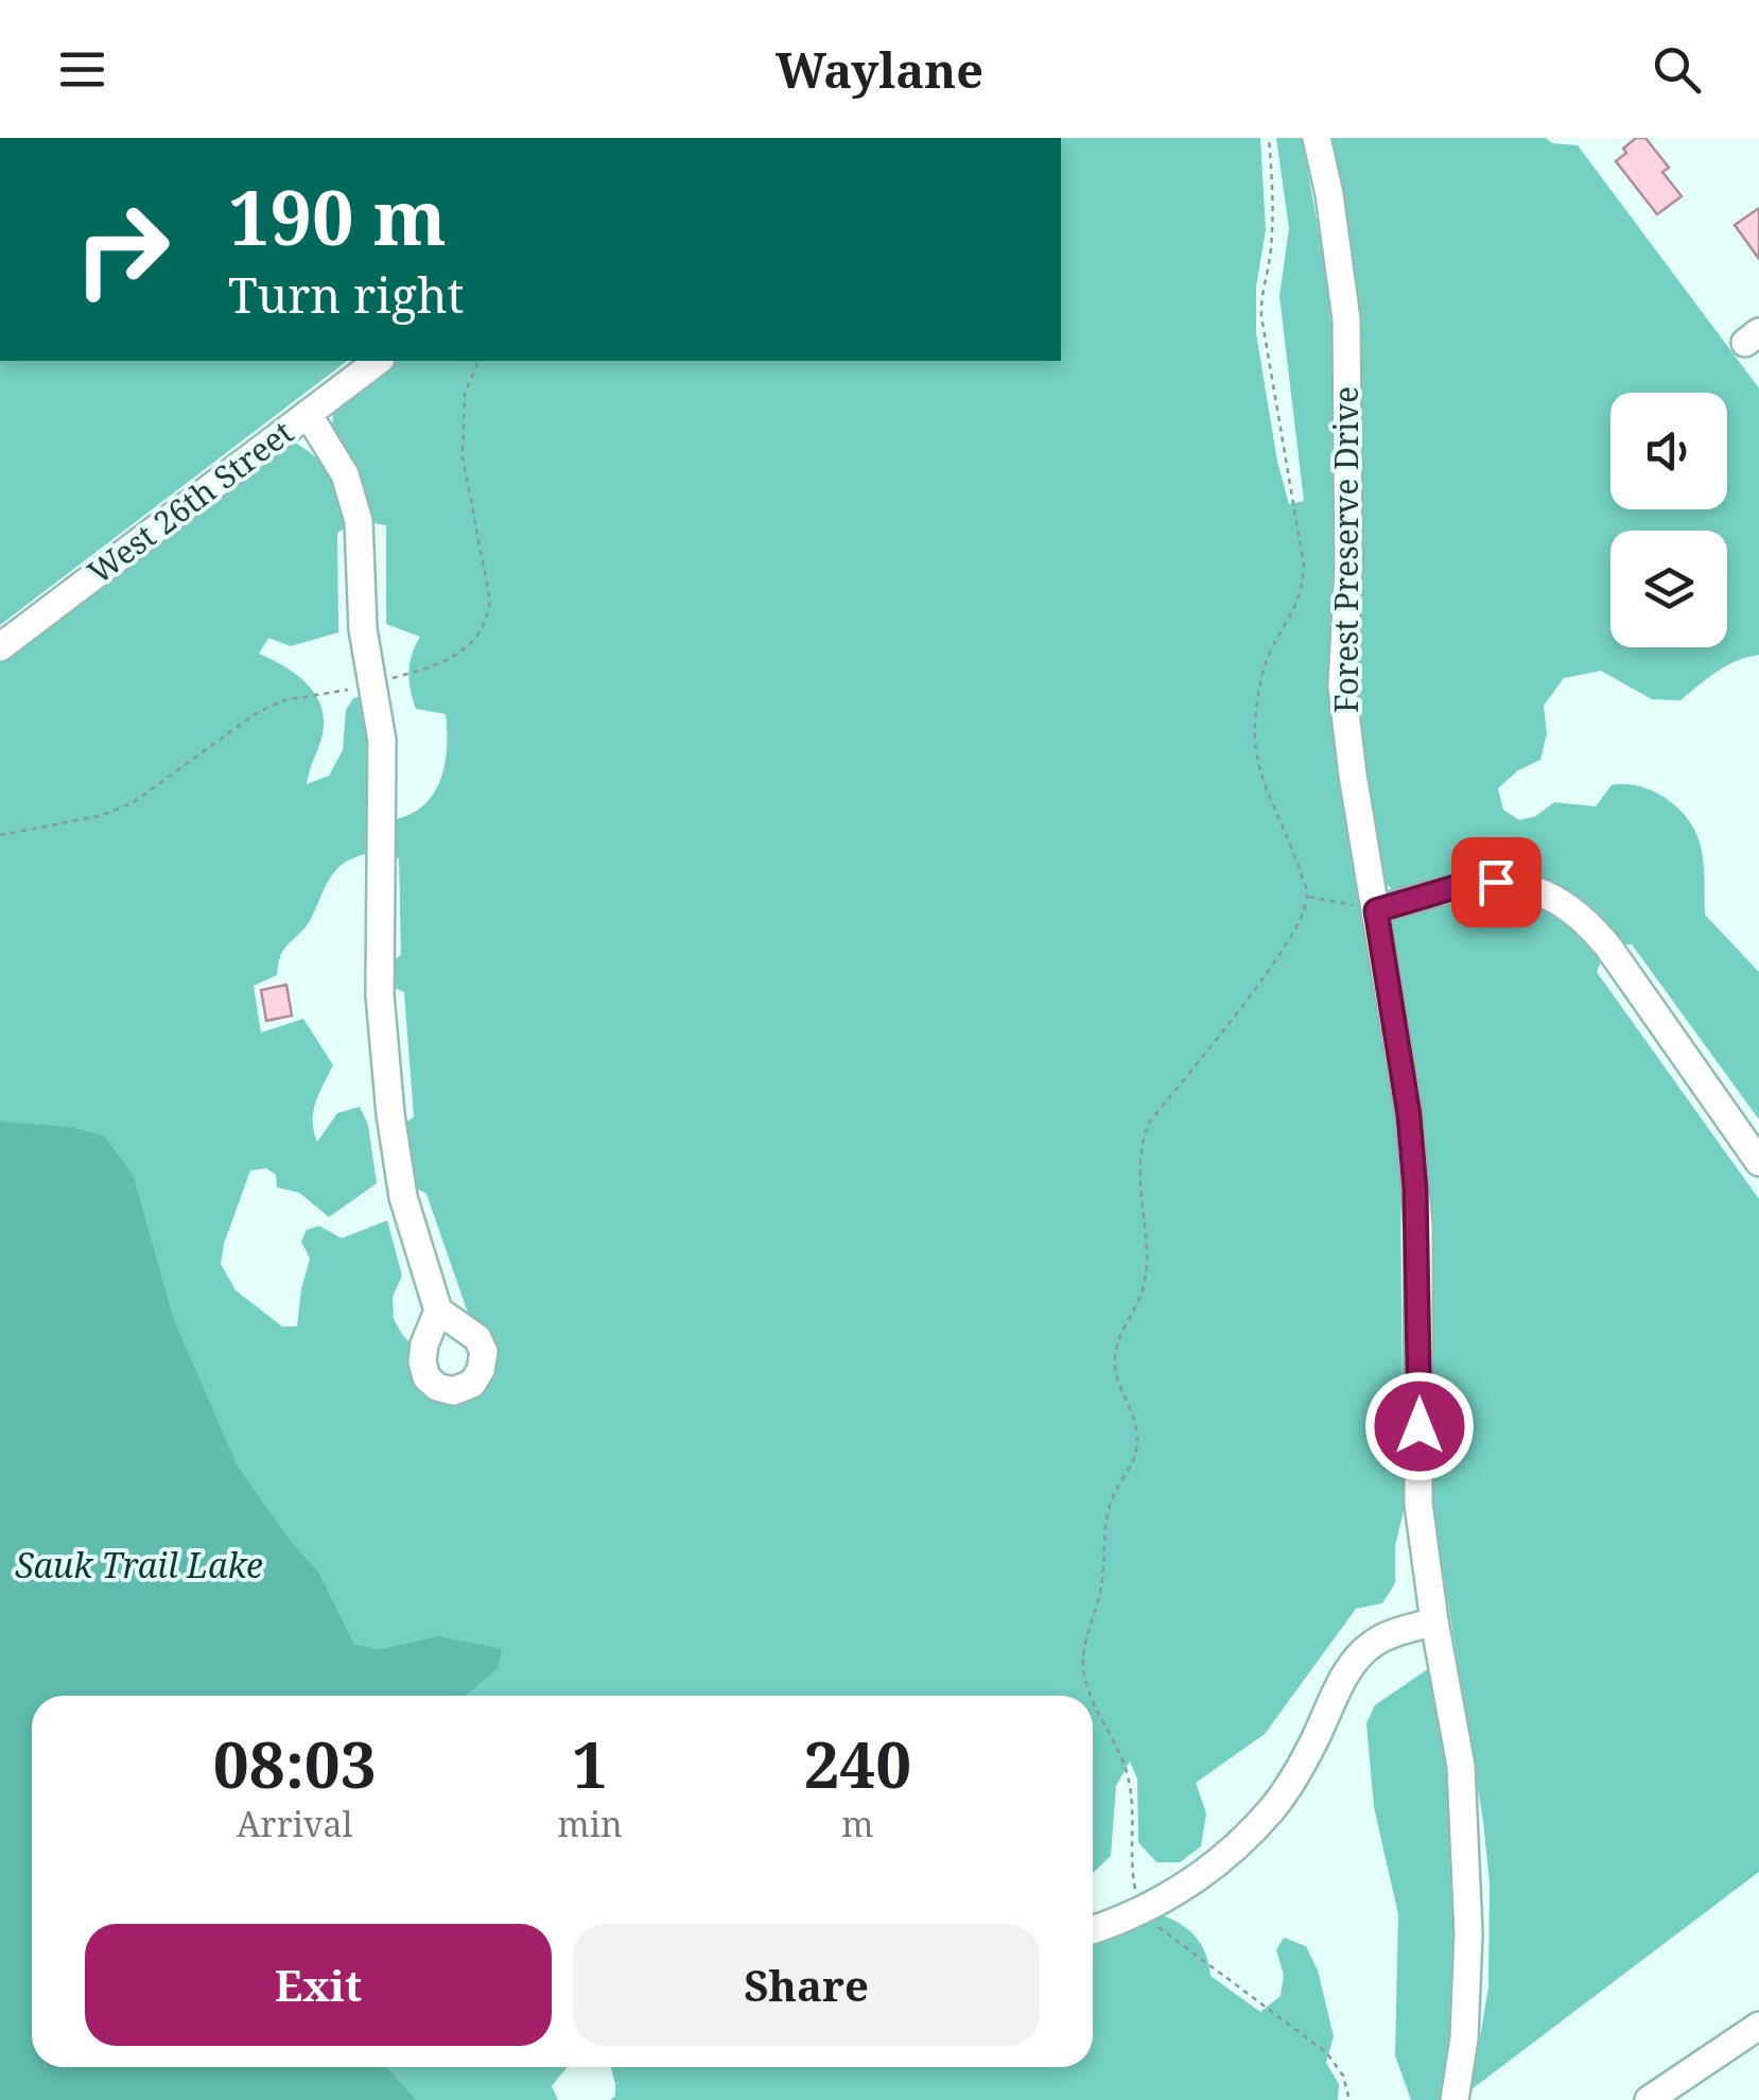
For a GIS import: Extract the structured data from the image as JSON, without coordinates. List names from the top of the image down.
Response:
{
  "streets": {
    "street": ["West 26th Street", "Forest Preserve Drive"]
  },
  "water": ["Sauk Trail Lake"],
  "page": {
    "header": "Waylane",
    "turn": ["190 m", "Turn right"],
    "eta": [
      "08:03",
      "Arrival",
      "1",
      "min",
      "240",
      "m"
    ],
    "buttons": ["Exit", "Share"]
  }
}
